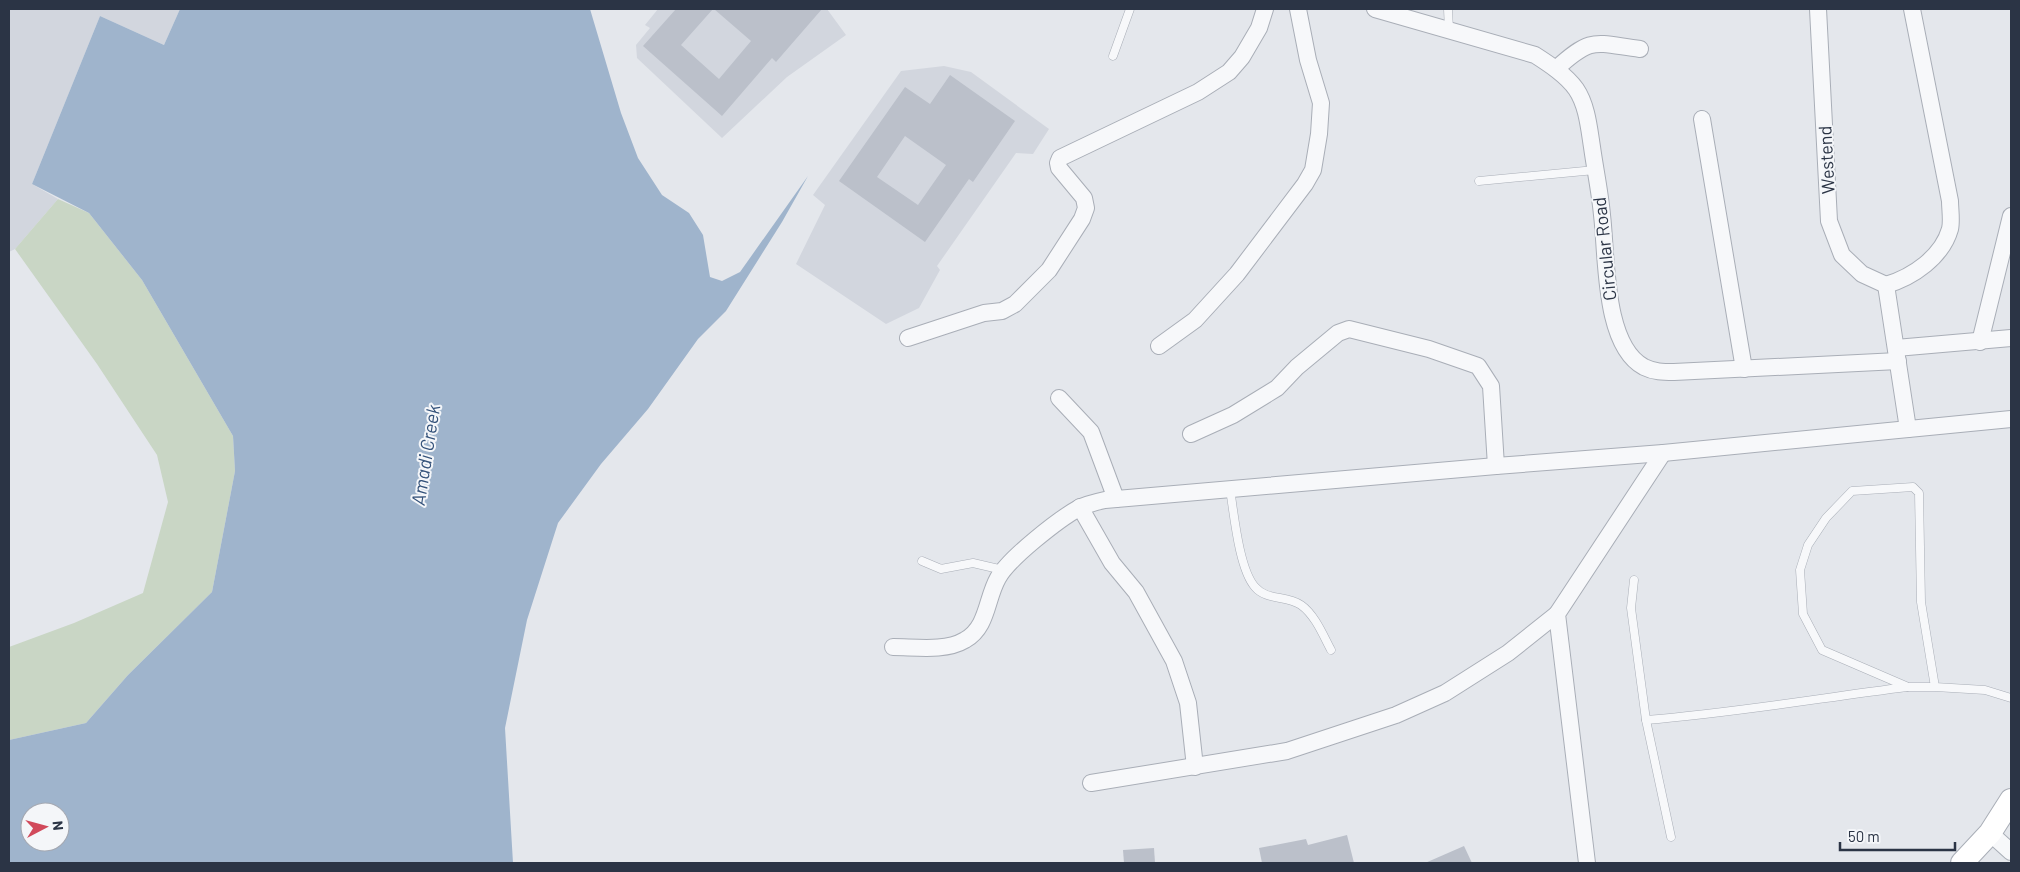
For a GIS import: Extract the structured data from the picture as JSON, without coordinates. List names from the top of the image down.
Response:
{
  "streets": {
    "street": ["Westend", "Circular Road"]
  },
  "water": ["Amadi Creek"],
  "scale_bar": "50 m",
  "north": "right"
}
